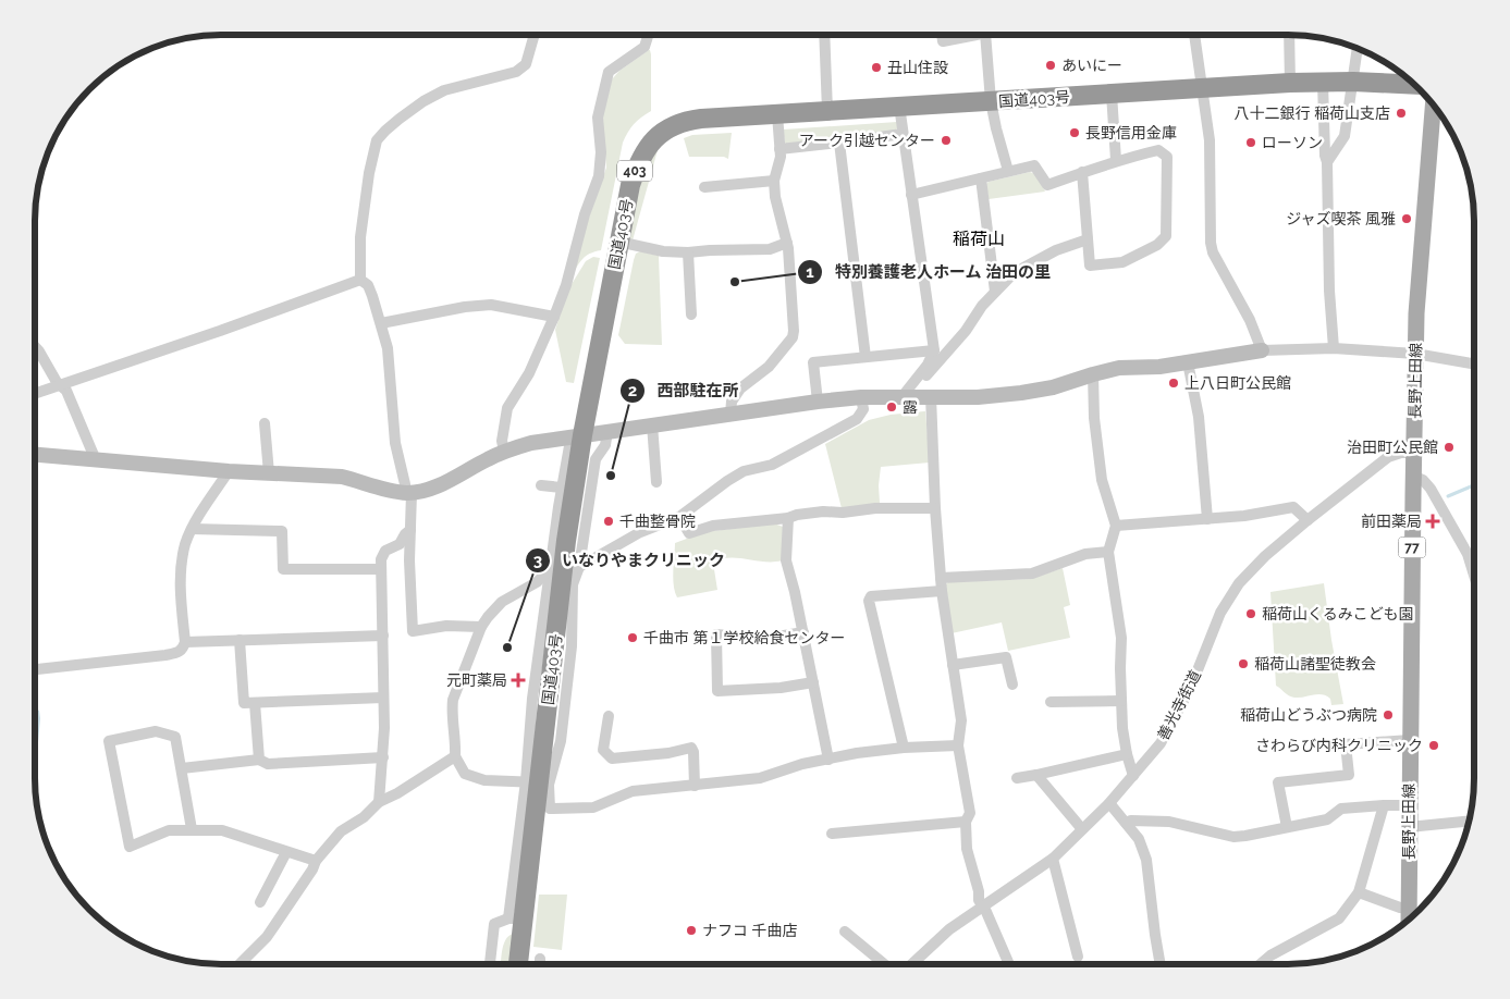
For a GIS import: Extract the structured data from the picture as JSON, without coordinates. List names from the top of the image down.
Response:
{
  "streets": {
    "highway": ["国道403号", "403"],
    "main road": ["長野上田線", "77"],
    "street": ["善光寺街道"]
  },
  "crossings": [
    ["長野上田線", "善光寺街道"]
  ],
  "districts": ["稲荷山"],
  "places": {
    "other": [
      "あいにー",
      "丑山住設",
      "八十二銀行 稲荷山支店",
      "長野信用金庫",
      "アーク引越センター",
      "ローソン",
      "ジャズ喫茶 風雅",
      "特別養護老人ホーム 治田の里",
      "上八日町公民館",
      "露",
      "治田町公民館",
      "西部駐在所",
      "千曲整骨院",
      "稲荷山くるみこども園",
      "千曲市 第１学校給食センター",
      "いなりやまクリニック",
      "稲荷山諸聖徒教会",
      "稲荷山どうぶつ病院",
      "さわらび内科クリニック",
      "ナフコ 千曲店"
    ],
    "health": ["前田薬局", "元町薬局"]
  }
}
